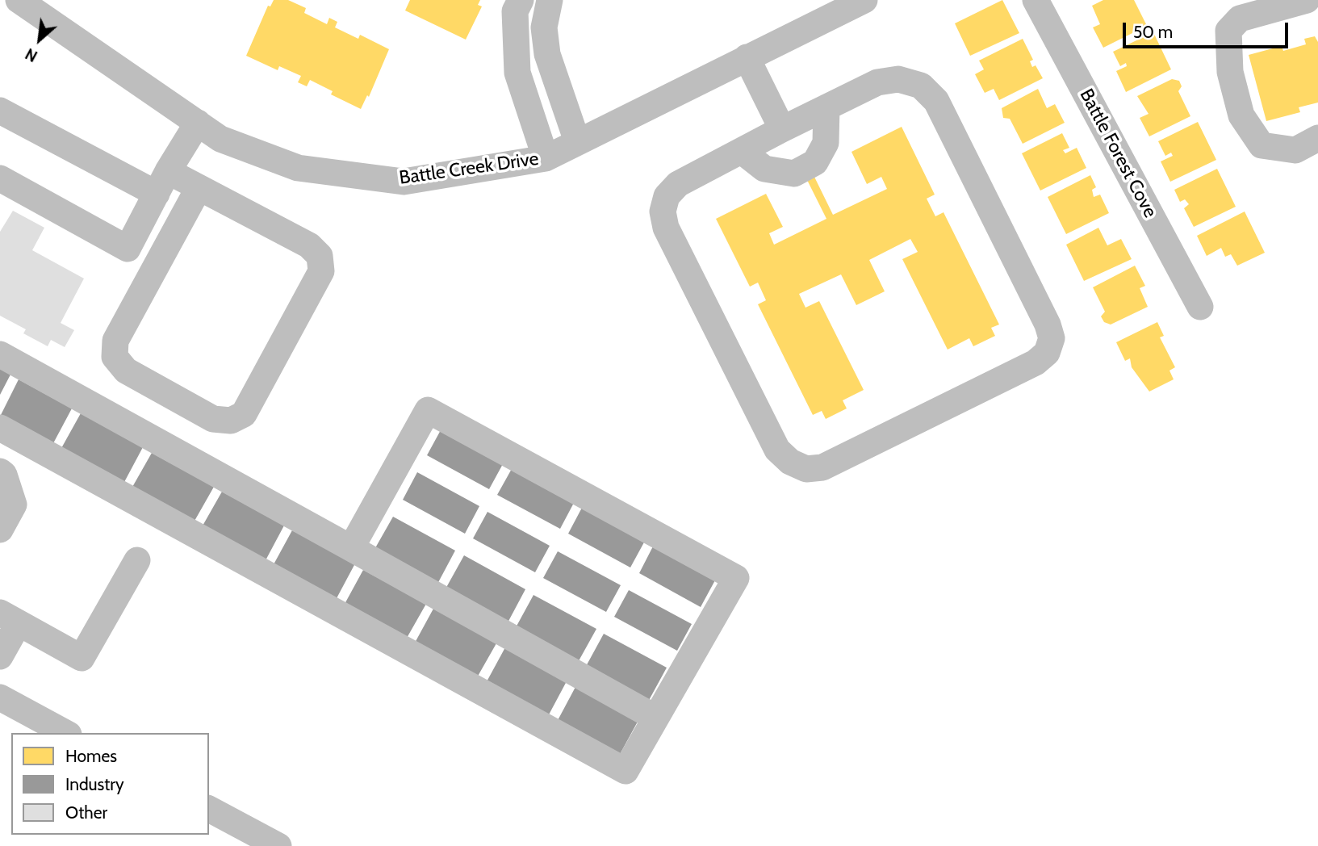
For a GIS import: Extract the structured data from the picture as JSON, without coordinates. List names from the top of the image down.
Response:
{
  "streets": {
    "street": ["Battle Forest Cove", "Battle Creek Drive"]
  },
  "legend": ["Homes", "Industry", "Other"],
  "scale_bar": "50 m",
  "north": "bottom left"
}
